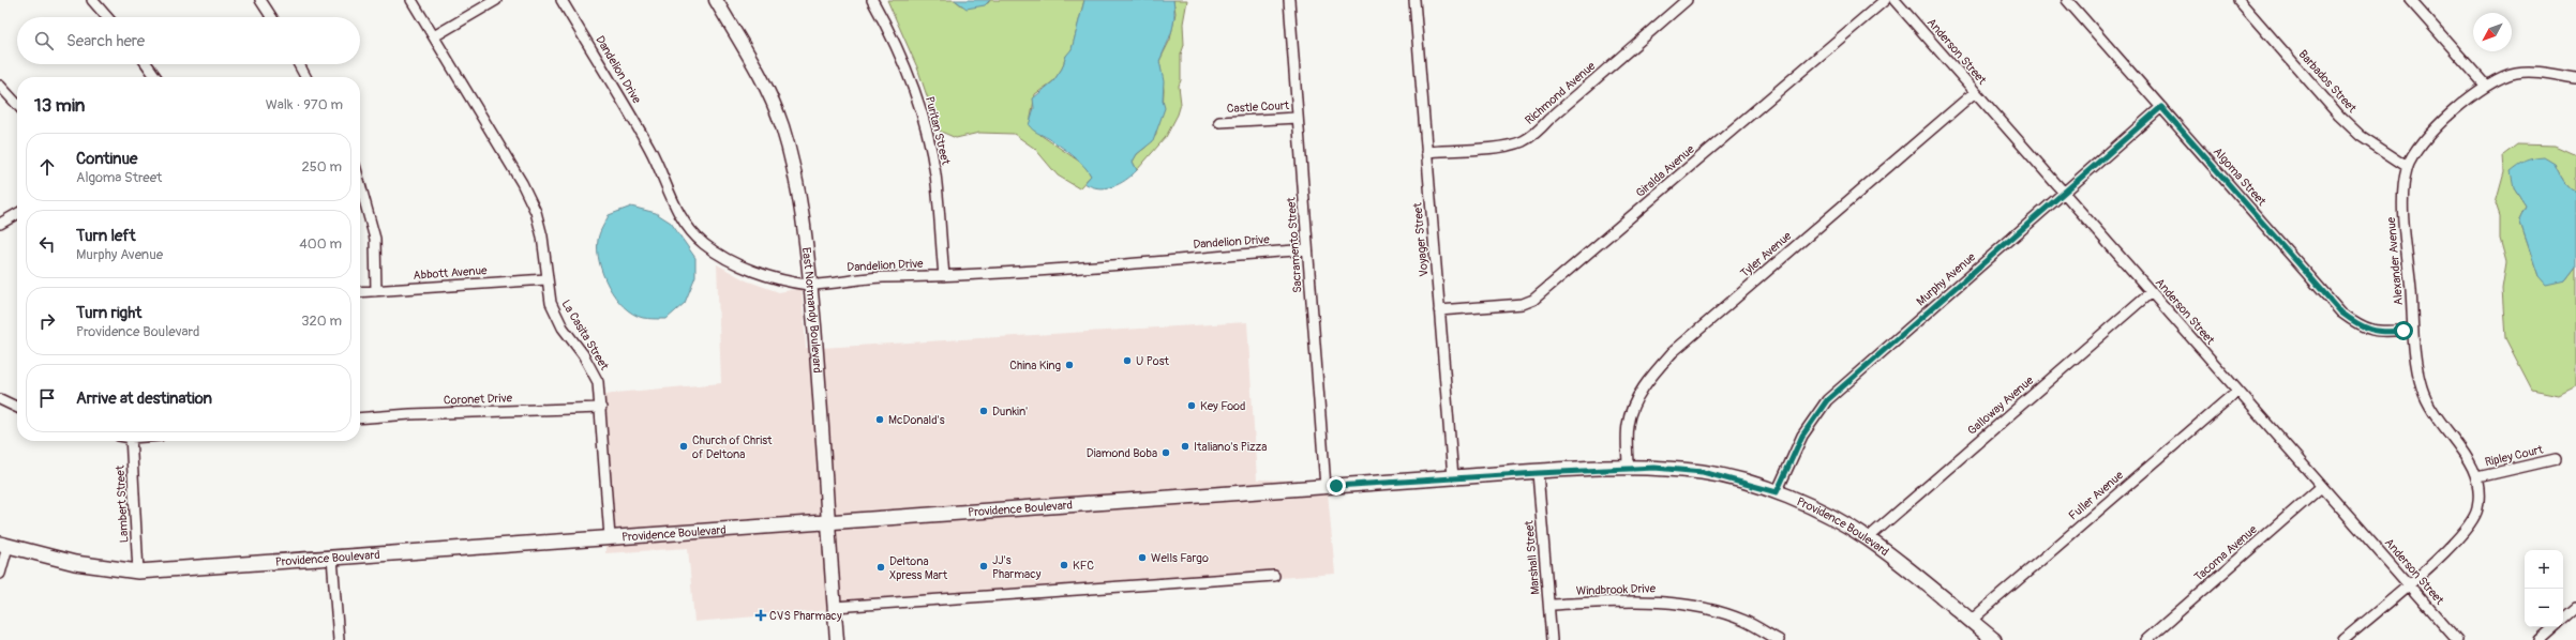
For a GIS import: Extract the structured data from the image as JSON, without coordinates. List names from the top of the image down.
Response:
{
  "streets": {
    "main road": ["Providence Boulevard"],
    "street": [
      "Anderson Street",
      "Dandelion Drive",
      "Barbados Street",
      "Richmond Avenue",
      "Castle Court",
      "Puritan Street",
      "Giralda Avenue",
      "Algoma Street",
      "Voyager Street",
      "Sacramento Street",
      "Tyler Avenue",
      "Alexander Avenue",
      "Abbott Avenue",
      "Murphy Avenue",
      "East Normandy Boulevard",
      "La Casita Street",
      "Coronet Drive",
      "Galloway Avenue",
      "Ripley Court",
      "Fuller Avenue",
      "Lambert Street",
      "Tacoma Avenue",
      "Marshall Street",
      "Windbrook Drive"
    ]
  },
  "crossings": [
    ["Anderson Street", "Tyler Avenue"],
    ["Anderson Street", "Alexander Avenue"],
    ["Anderson Street", "Murphy Avenue"],
    ["Anderson Street", "Galloway Avenue"],
    ["Anderson Street", "Fuller Avenue"],
    ["Anderson Street", "Tacoma Avenue"],
    ["Dandelion Drive", "Puritan Street"],
    ["Dandelion Drive", "Sacramento Street"],
    ["Dandelion Drive", "East Normandy Boulevard"],
    ["Barbados Street", "Alexander Avenue"],
    ["Richmond Avenue", "Voyager Street"],
    ["Castle Court", "Sacramento Street"],
    ["Giralda Avenue", "Voyager Street"],
    ["Algoma Street", "Alexander Avenue"],
    ["Algoma Street", "Murphy Avenue"],
    ["Voyager Street", "Providence Boulevard"],
    ["Sacramento Street", "Providence Boulevard"],
    ["Tyler Avenue", "Providence Boulevard"],
    ["Alexander Avenue", "Ripley Court"],
    ["Abbott Avenue", "La Casita Street"],
    ["Murphy Avenue", "Providence Boulevard"],
    ["East Normandy Boulevard", "Providence Boulevard"],
    ["La Casita Street", "Coronet Drive"],
    ["La Casita Street", "Providence Boulevard"],
    ["Galloway Avenue", "Providence Boulevard"],
    ["Fuller Avenue", "Providence Boulevard"],
    ["Lambert Street", "Providence Boulevard"],
    ["Providence Boulevard", "Marshall Street"],
    ["Marshall Street", "Windbrook Drive"]
  ],
  "places": {
    "other": [
      "U Post",
      "China King",
      "Key Food",
      "Dunkin'",
      "McDonald's",
      "Church of Christ of Deltona",
      "Italiano's Pizza",
      "Diamond Boba",
      "Wells Fargo",
      "KFC",
      "JJ's Pharmacy",
      "Deltona Xpress Mart"
    ],
    "health": ["CVS Pharmacy"]
  },
  "north": "bottom left",
  "page": {
    "search": "Search here",
    "heading": ["13 min", "Walk · 970 m"],
    "list": [
      ["Continue", "Algoma Street", "250 m"],
      ["Turn left", "Murphy Avenue", "400 m"],
      ["Turn right", "Providence Boulevard", "320 m"],
      "Arrive at destination"
    ],
    "map_buttons": ["+", "−"]
  }
}
